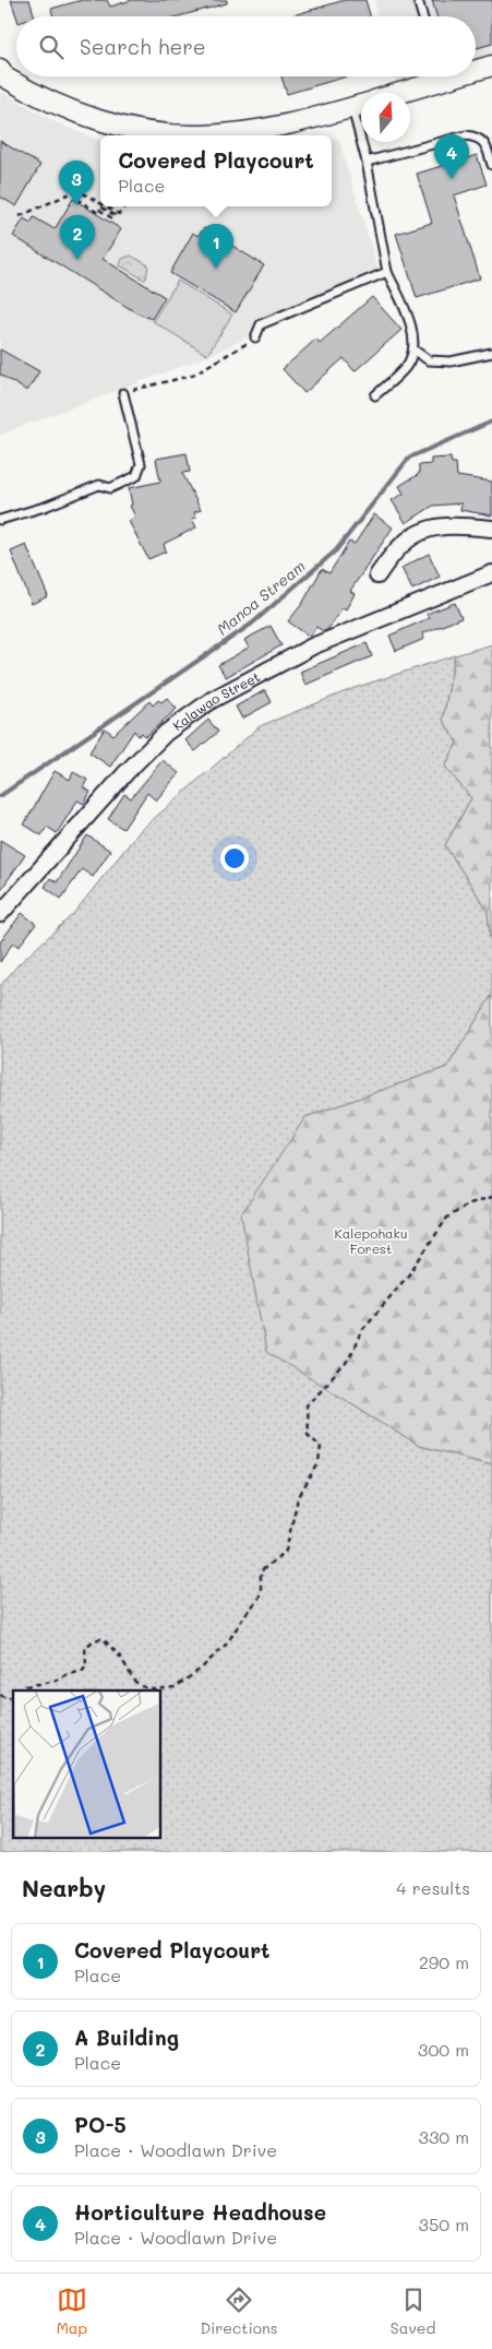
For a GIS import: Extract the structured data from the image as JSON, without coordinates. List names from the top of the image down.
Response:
{
  "streets": {
    "street": ["Kalawao Street"]
  },
  "water": ["Manoa Stream"],
  "parks": ["Kalepohaku Forest"],
  "north": "top",
  "page": {
    "search": "Search here",
    "pins": [
      "4",
      "3",
      "2",
      "1"
    ],
    "popup": ["Covered Playcourt", "Place"],
    "heading": ["Nearby", "4 results"],
    "list": [
      {
        "mark": "1",
        "name": "Covered Playcourt",
        "note": "Place",
        "value": "290 m"
      },
      {
        "mark": "2",
        "name": "A Building",
        "note": "Place",
        "value": "300 m"
      },
      {
        "mark": "3",
        "name": "PO-5",
        "note": "Place · Woodlawn Drive",
        "value": "330 m"
      },
      {
        "mark": "4",
        "name": "Horticulture Headhouse",
        "note": "Place · Woodlawn Drive",
        "value": "350 m"
      }
    ],
    "nav": ["Map", "Directions", "Saved"]
  }
}
